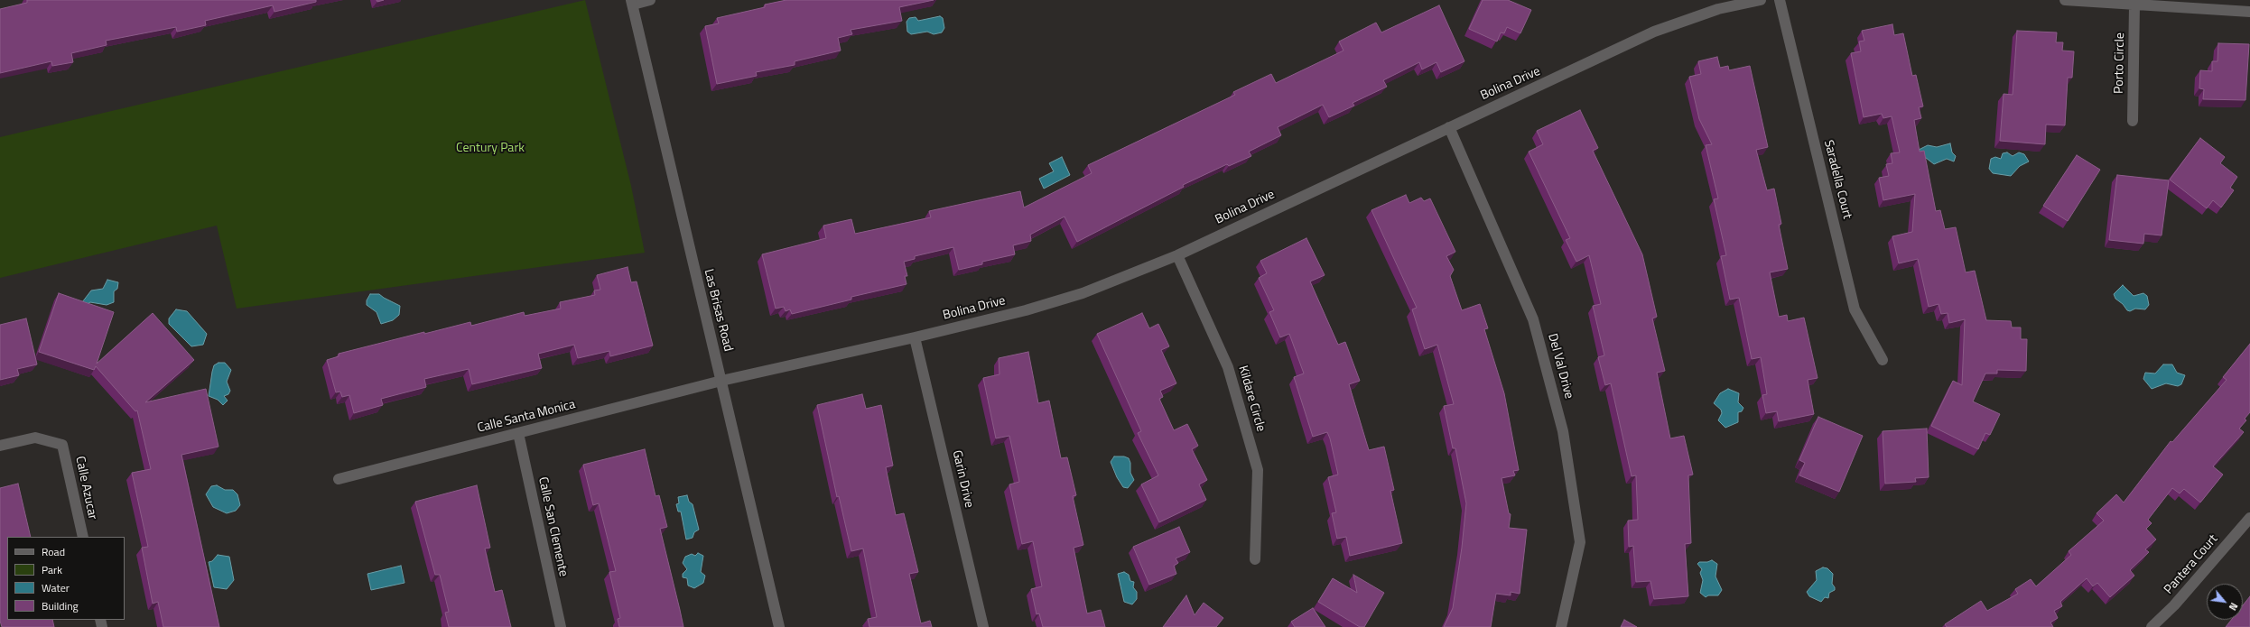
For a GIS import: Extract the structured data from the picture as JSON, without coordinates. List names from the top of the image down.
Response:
{
  "streets": {
    "street": [
      "Porto Circle",
      "Bolina Drive",
      "Saradella Court",
      "Las Brisas Road",
      "Del Val Drive",
      "Kildare Circle",
      "Calle Santa Monica",
      "Garin Drive",
      "Calle Azucar",
      "Calle San Clemente",
      "Pantera Court"
    ]
  },
  "crossings": [
    ["Bolina Drive", "Las Brisas Road"],
    ["Bolina Drive", "Del Val Drive"],
    ["Bolina Drive", "Kildare Circle"],
    ["Bolina Drive", "Calle Santa Monica"],
    ["Bolina Drive", "Garin Drive"],
    ["Las Brisas Road", "Calle Santa Monica"],
    ["Calle Santa Monica", "Calle San Clemente"]
  ],
  "parks": ["Century Park"],
  "legend": [
    "Road",
    "Park",
    "Water",
    "Building"
  ],
  "north": "bottom right"
}
